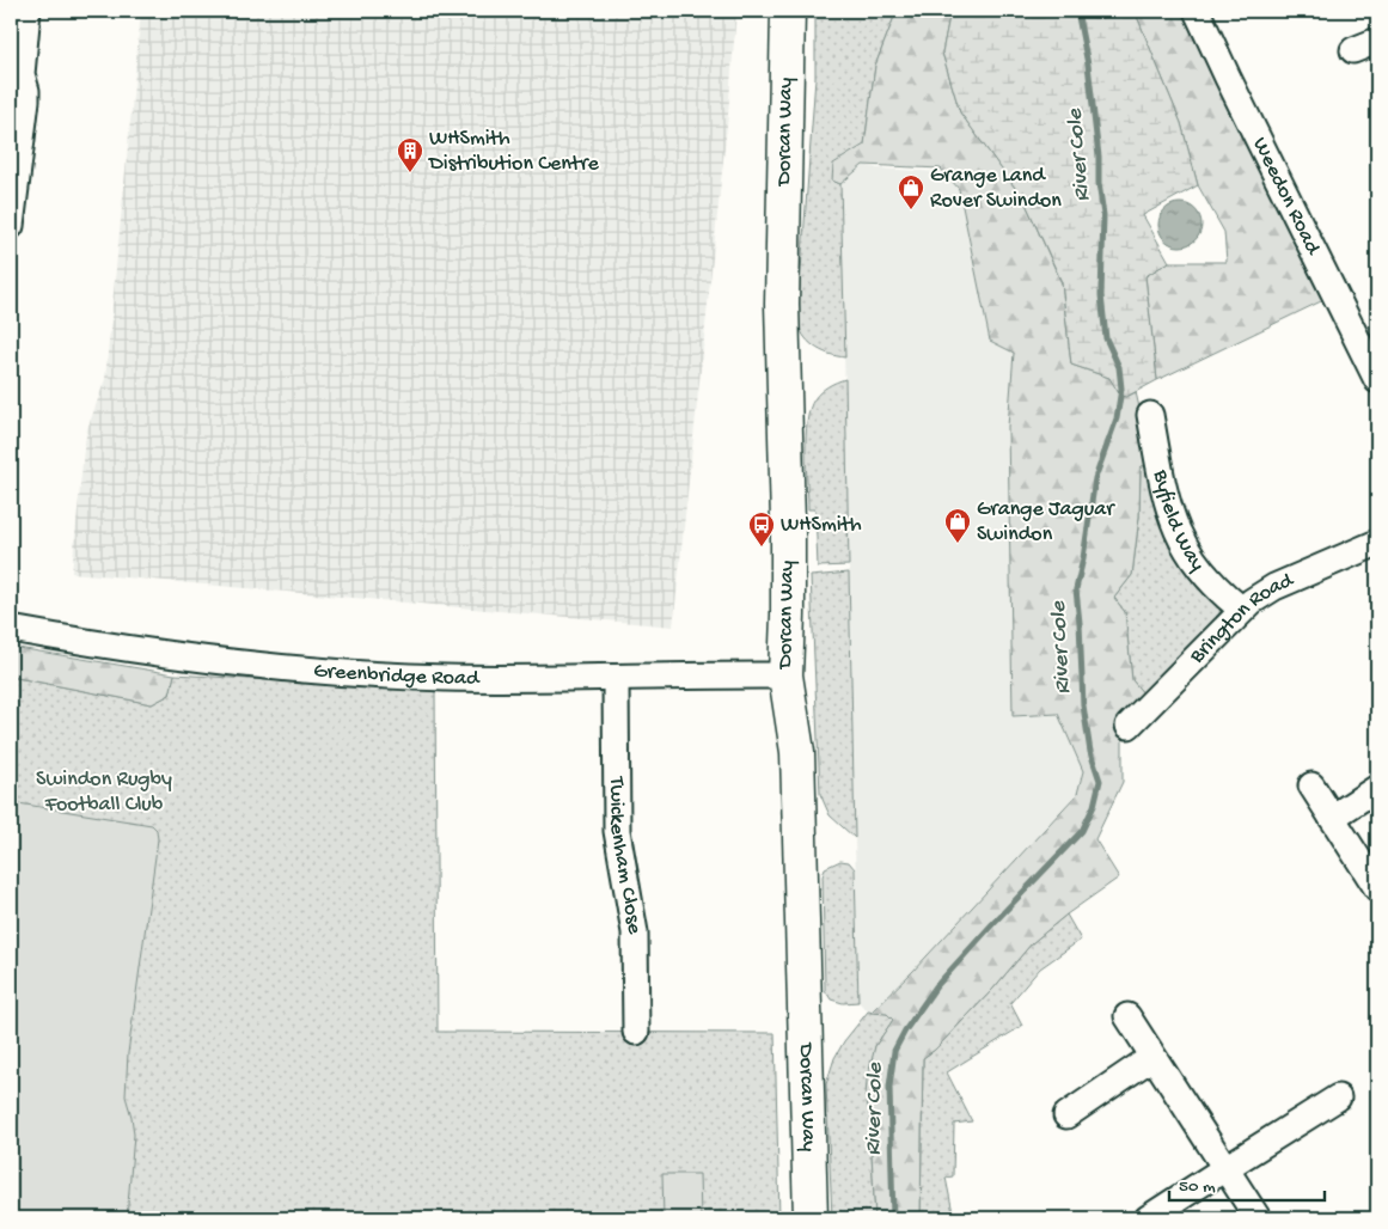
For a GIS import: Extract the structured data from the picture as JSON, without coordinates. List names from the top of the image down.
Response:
{
  "streets": {
    "main road": ["Dorcan Way"],
    "street": [
      "Weedon Road",
      "Byfield Way",
      "Brington Road",
      "Greenbridge Road",
      "Twickenham Close"
    ]
  },
  "crossings": [
    ["Dorcan Way", "Greenbridge Road"],
    ["Byfield Way", "Brington Road"],
    ["Greenbridge Road", "Twickenham Close"]
  ],
  "water": ["River Cole"],
  "parks": ["Swindon Rugby Football Club"],
  "places": {
    "building": ["WHSmith Distribution Centre"],
    "shop": ["Grange Land Rover Swindon", "Grange Jaguar Swindon"],
    "bus stop": ["WHSmith"]
  },
  "scale_bar": "50 m"
}
